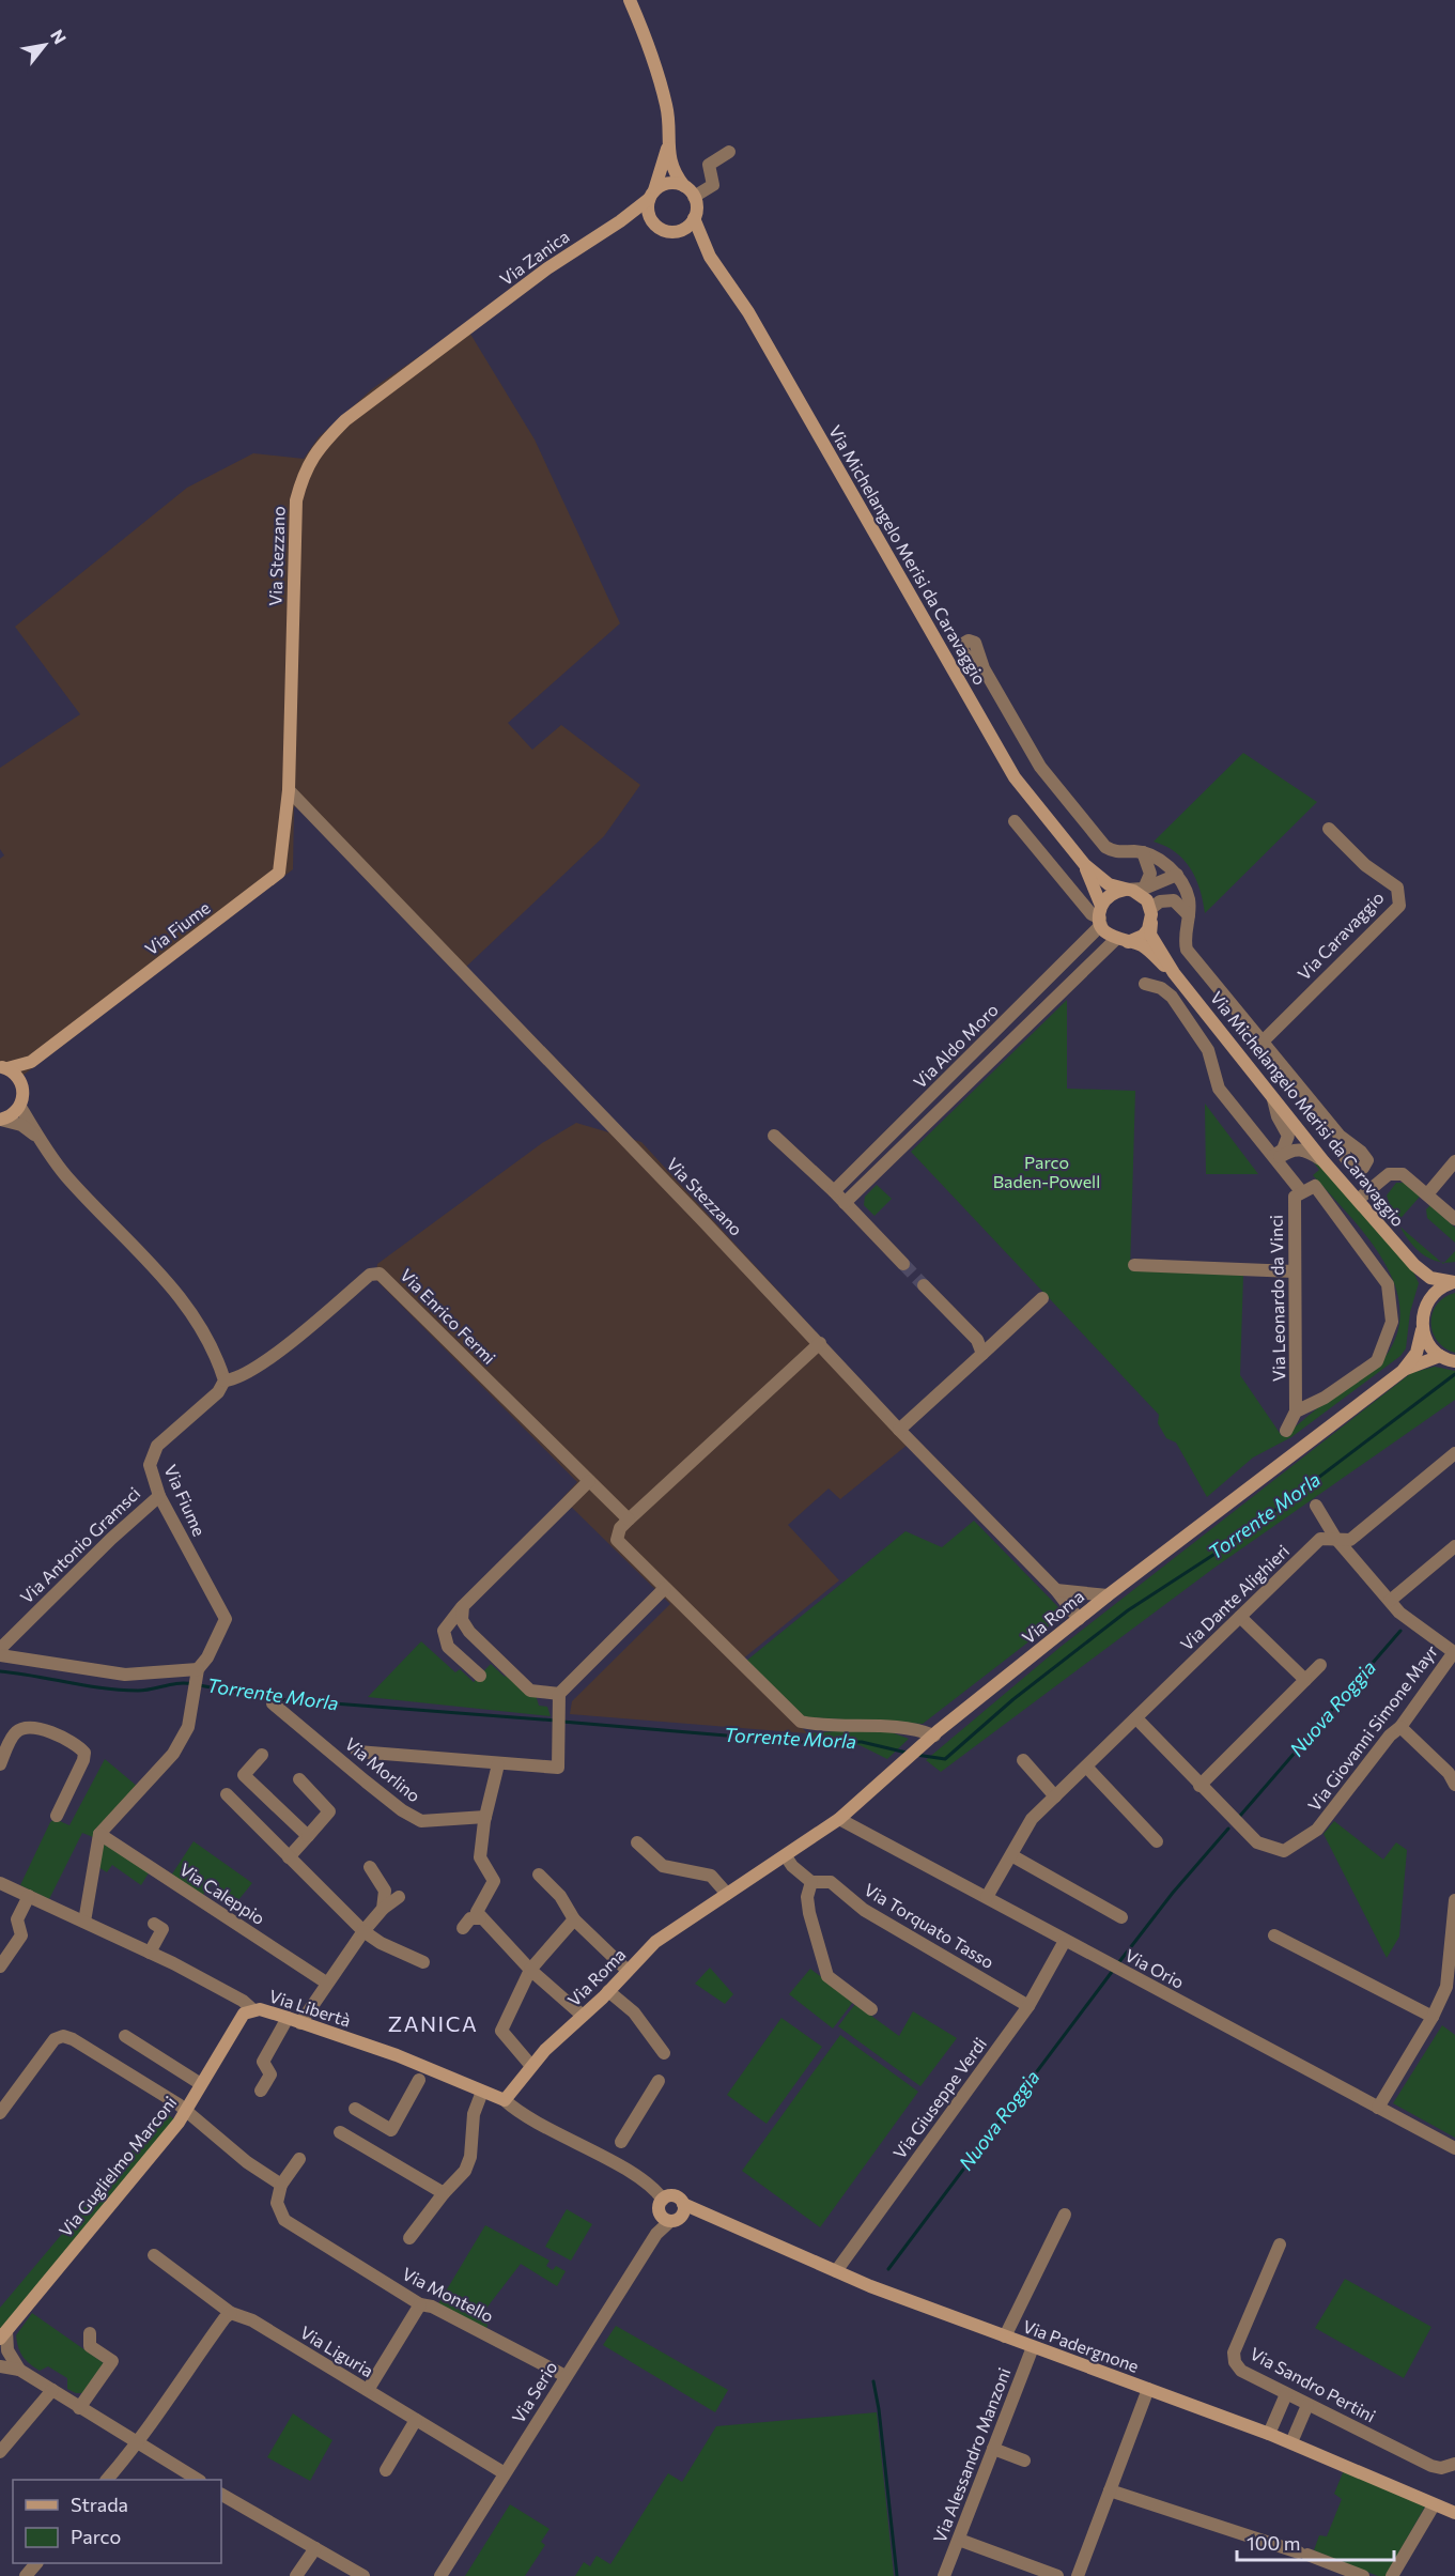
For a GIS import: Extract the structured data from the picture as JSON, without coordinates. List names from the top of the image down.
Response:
{
  "streets": {
    "street": [
      "Via Zanica",
      "Via Michelangelo Merisi da Caravaggio",
      "Via Stezzano",
      "Via Fiume",
      "Via Caravaggio",
      "Via Aldo Moro",
      "Via Leonardo da Vinci",
      "Via Enrico Fermi",
      "Via Antonio Gramsci",
      "Via Dante Alighieri",
      "Via Roma",
      "Via Giovanni Simone Mayr",
      "Via Morlino",
      "Via Caleppio",
      "Via Torquato Tasso",
      "Via Orio",
      "Via Libertà",
      "Via Giuseppe Verdi",
      "Via Guglielmo Marconi",
      "Via Montello",
      "Via Padergnone",
      "Via Liguria",
      "Via Sandro Pertini",
      "Via Serio",
      "Via Alessandro Manzoni"
    ]
  },
  "crossings": [
    ["Via Zanica", "Via Michelangelo Merisi da Caravaggio"],
    ["Via Zanica", "Via Stezzano"],
    ["Via Michelangelo Merisi da Caravaggio", "Via Caravaggio"],
    ["Via Michelangelo Merisi da Caravaggio", "Via Aldo Moro"],
    ["Via Michelangelo Merisi da Caravaggio", "Via Roma"],
    ["Via Stezzano", "Via Fiume"],
    ["Via Stezzano", "Via Roma"],
    ["Via Fiume", "Via Enrico Fermi"],
    ["Via Fiume", "Via Antonio Gramsci"],
    ["Via Fiume", "Via Caleppio"],
    ["Via Dante Alighieri", "Via Giovanni Simone Mayr"],
    ["Via Dante Alighieri", "Via Orio"],
    ["Via Roma", "Via Torquato Tasso"],
    ["Via Roma", "Via Orio"],
    ["Via Roma", "Via Libertà"],
    ["Via Torquato Tasso", "Via Giuseppe Verdi"],
    ["Via Orio", "Via Giuseppe Verdi"],
    ["Via Libertà", "Via Guglielmo Marconi"],
    ["Via Libertà", "Via Padergnone"],
    ["Via Giuseppe Verdi", "Via Padergnone"],
    ["Via Montello", "Via Serio"],
    ["Via Padergnone", "Via Alessandro Manzoni"],
    ["Via Liguria", "Via Serio"]
  ],
  "districts": ["ZANICA"],
  "water": ["Torrente Morla", "Nuova Roggia"],
  "parks": ["Parco Baden-Powell"],
  "legend": ["Strada", "Parco"],
  "scale_bar": "100 m",
  "north": "top right"
}
